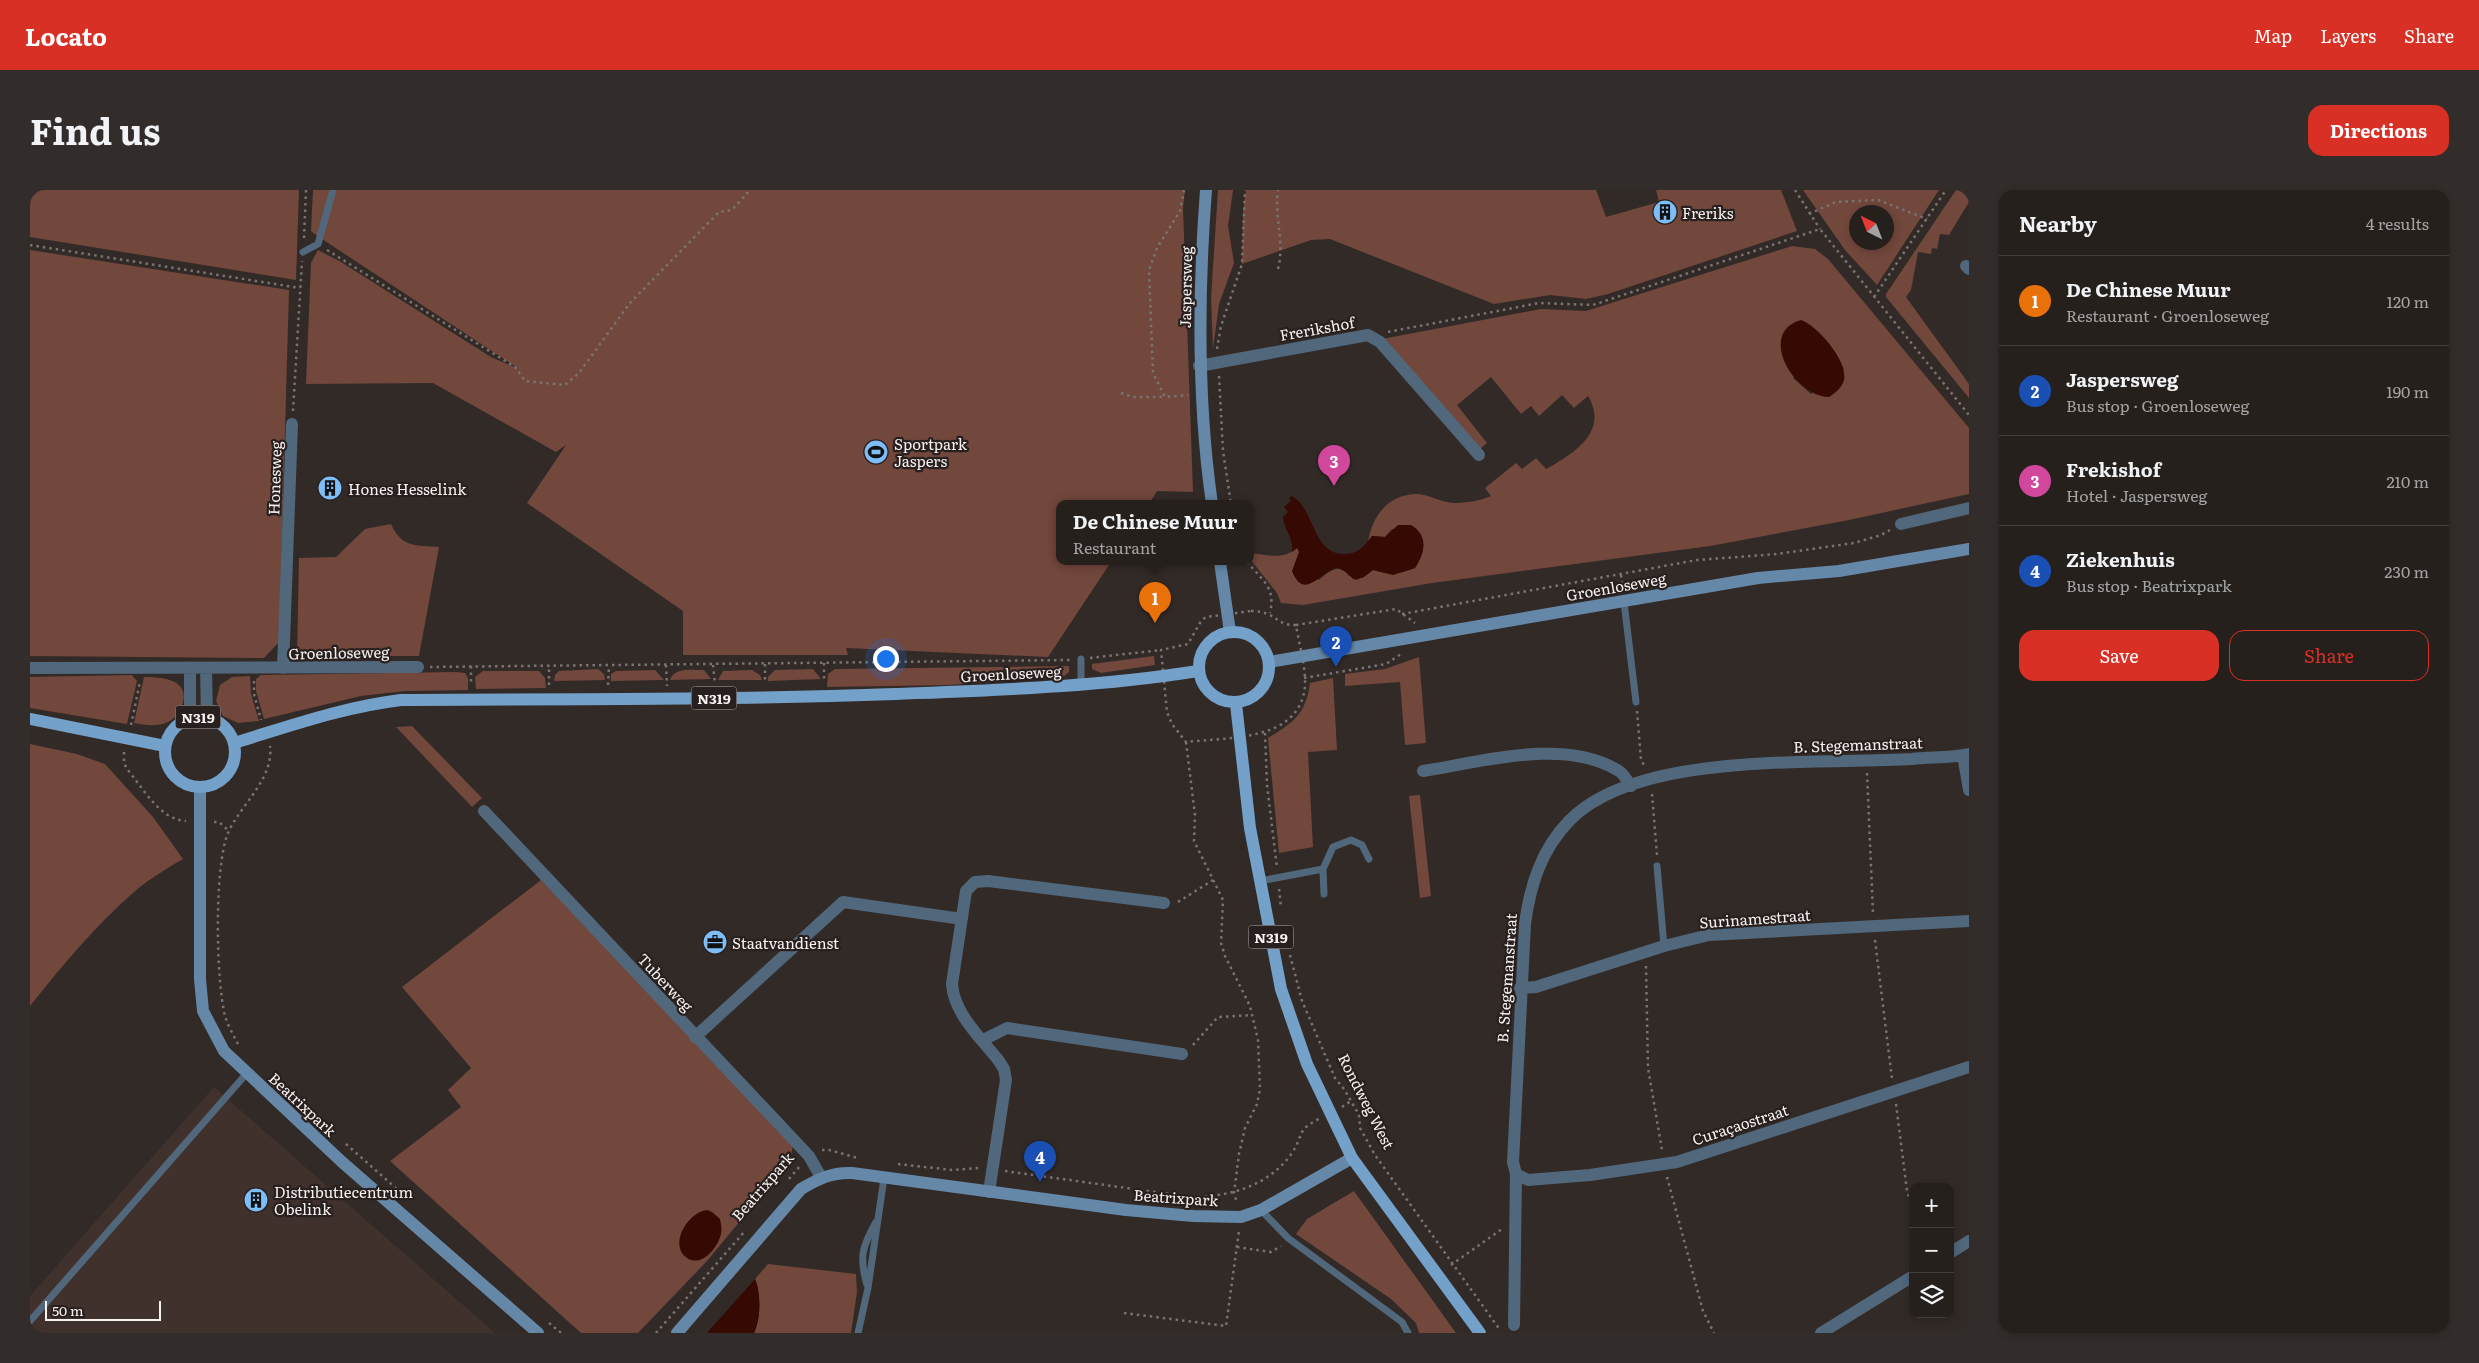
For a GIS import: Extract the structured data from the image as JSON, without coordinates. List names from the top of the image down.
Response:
{
  "streets": {
    "main road": ["Groenloseweg", "N319"],
    "street": [
      "Jaspersweg",
      "Frerikshof",
      "Honesweg",
      "B. Stegemanstraat",
      "Surinamestraat",
      "Tuberweg",
      "Beatrixpark",
      "Curaçaostraat"
    ],
    "path": ["Rondweg West"]
  },
  "crossings": [
    ["Jaspersweg", "Frerikshof"],
    ["Honesweg", "Groenloseweg"],
    ["Groenloseweg", "N319"],
    ["Groenloseweg", "Beatrixpark"],
    ["N319", "Beatrixpark"],
    ["B. Stegemanstraat", "Surinamestraat"],
    ["B. Stegemanstraat", "Curaçaostraat"],
    ["Tuberweg", "Beatrixpark"],
    ["Rondweg West", "Beatrixpark"]
  ],
  "places": {
    "building": ["Freriks", "Hones Hesselink", "Distributiecentrum Obelink"],
    "sports": ["Sportpark Jaspers"],
    "office": ["Staatvandienst"]
  },
  "scale_bar": "50 m",
  "north": "top left",
  "page": {
    "header": "Locato",
    "nav": ["Map", "Layers", "Share"],
    "title": "Find us",
    "buttons": [
      "Directions",
      ["Save", "Share"]
    ],
    "heading": ["Nearby", "4 results"],
    "list": [
      {
        "mark": "1",
        "name": "De Chinese Muur",
        "note": "Restaurant · Groenloseweg",
        "value": "120 m"
      },
      {
        "mark": "2",
        "name": "Jaspersweg",
        "note": "Bus stop · Groenloseweg",
        "value": "190 m"
      },
      {
        "mark": "3",
        "name": "Frekishof",
        "note": "Hotel · Jaspersweg",
        "value": "210 m"
      },
      {
        "mark": "4",
        "name": "Ziekenhuis",
        "note": "Bus stop · Beatrixpark",
        "value": "230 m"
      }
    ],
    "pins": [
      "3",
      "1",
      "2",
      "4"
    ],
    "popup": ["De Chinese Muur", "Restaurant"],
    "map_buttons": ["+", "−"],
    "scale": "50 m"
  }
}
